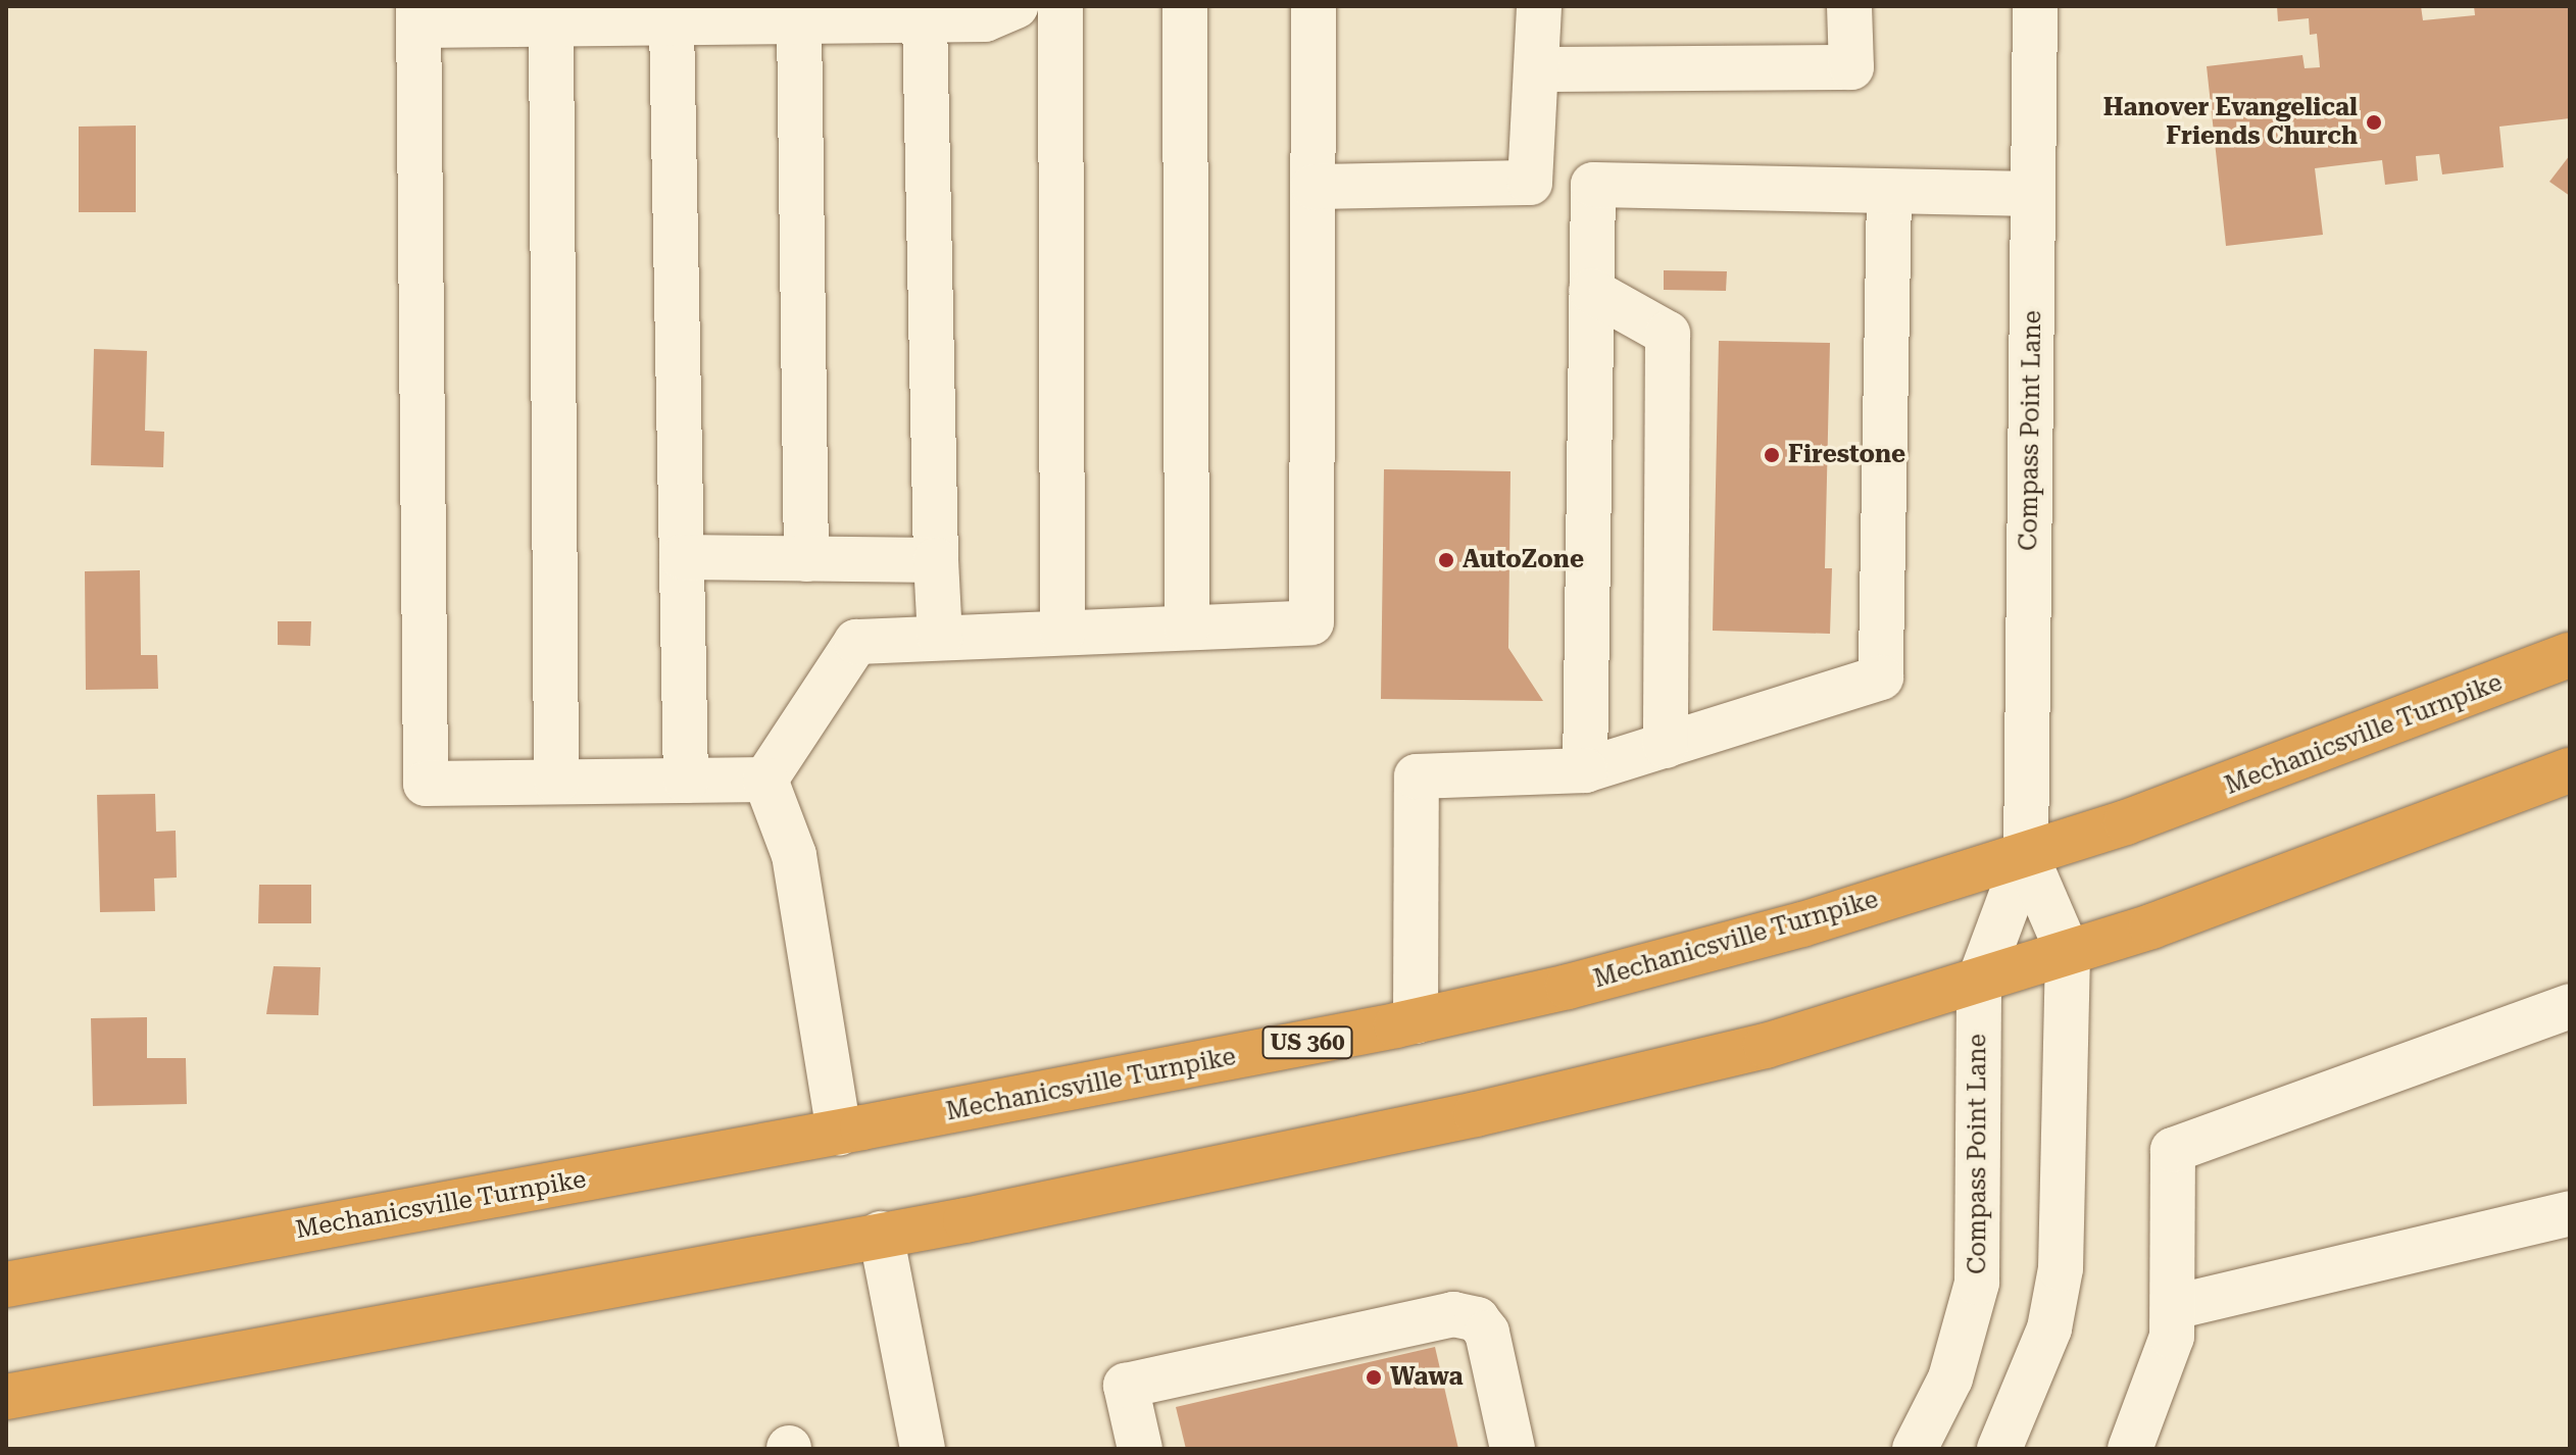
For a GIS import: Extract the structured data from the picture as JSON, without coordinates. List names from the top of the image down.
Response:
{
  "streets": {
    "highway": ["Mechanicsville Turnpike", "US 360"],
    "street": ["Compass Point Lane"]
  },
  "crossings": [
    ["Compass Point Lane", "Mechanicsville Turnpike"]
  ],
  "places": [
    "Hanover Evangelical Friends Church",
    "Firestone",
    "AutoZone",
    "Wawa"
  ]
}
